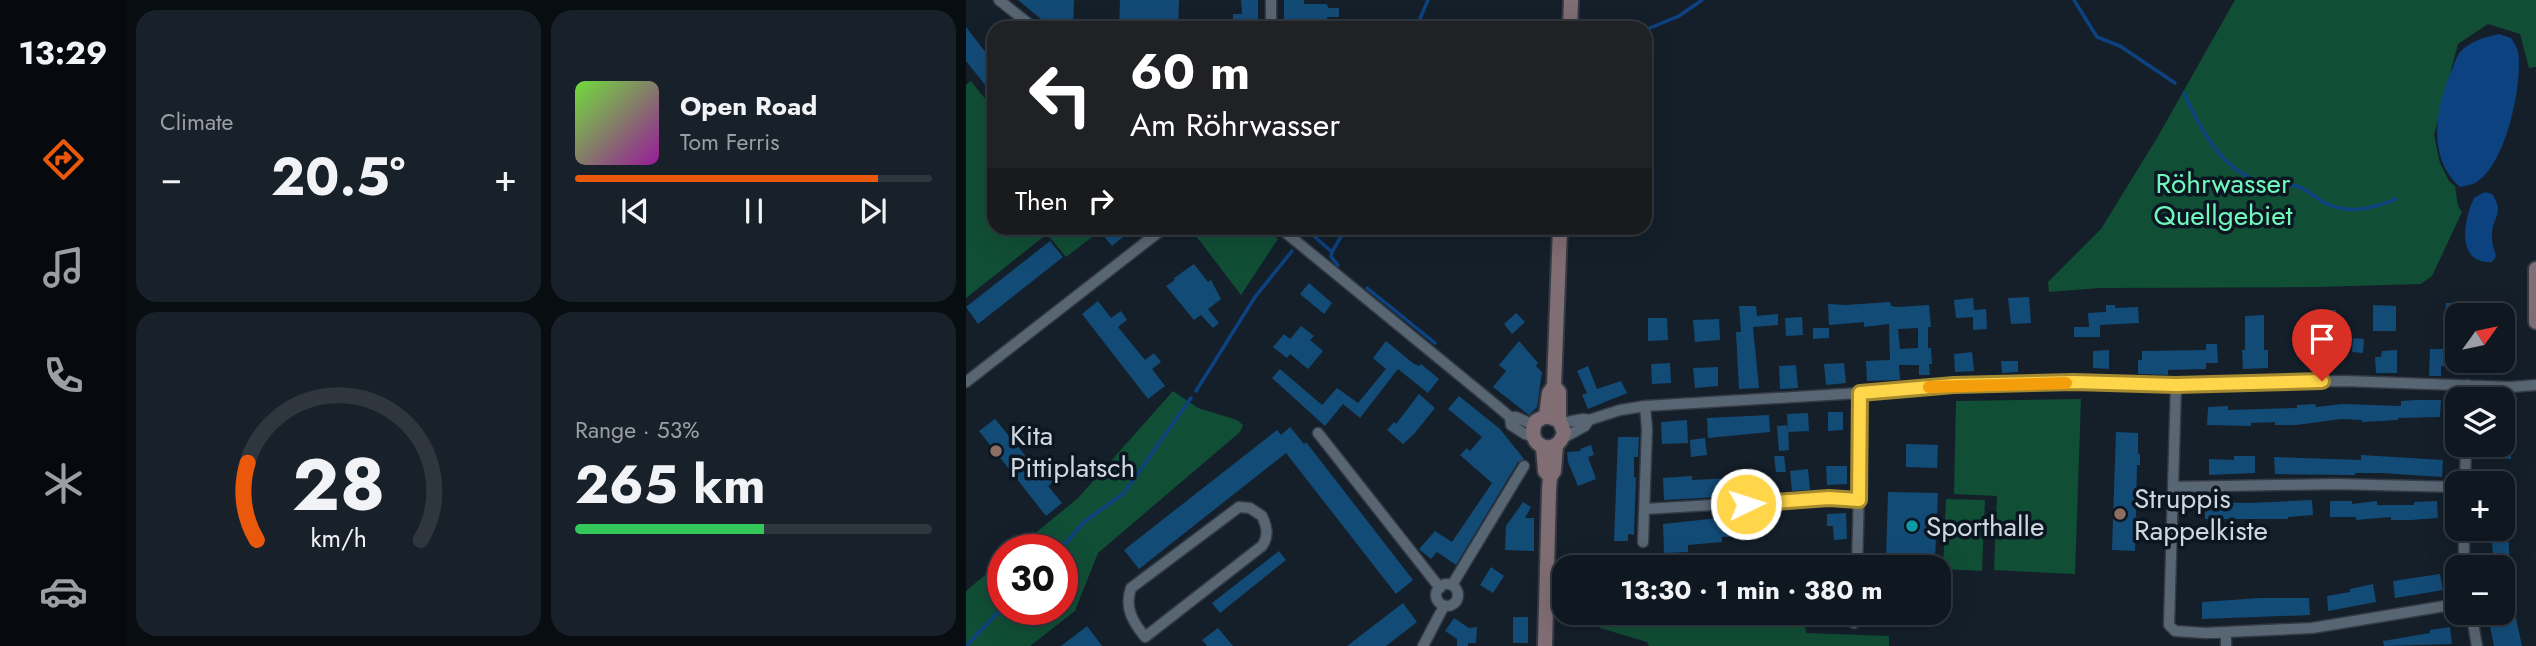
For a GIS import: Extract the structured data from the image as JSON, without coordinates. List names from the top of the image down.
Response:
{
  "parks": ["Röhrwasser Quellgebiet"],
  "places": ["Kita Pittiplatsch", "Struppis Rappelkiste", "Sporthalle"],
  "north": "top right",
  "page": {
    "tabs": "13:29",
    "tile": [
      "Climate",
      ["Range · 53%", "265 km"]
    ],
    "turn": ["60 m", "Am Röhrwasser"],
    "song": ["Open Road", "Tom Ferris"],
    "heat": ["−", "20.5°", "+"],
    "then": "Then",
    "map_buttons": ["+", "−"],
    "limit": "30",
    "trip": "13:30 · 1 min · 380 m",
    "gauge": ["28", "km/h"]
  }
}
